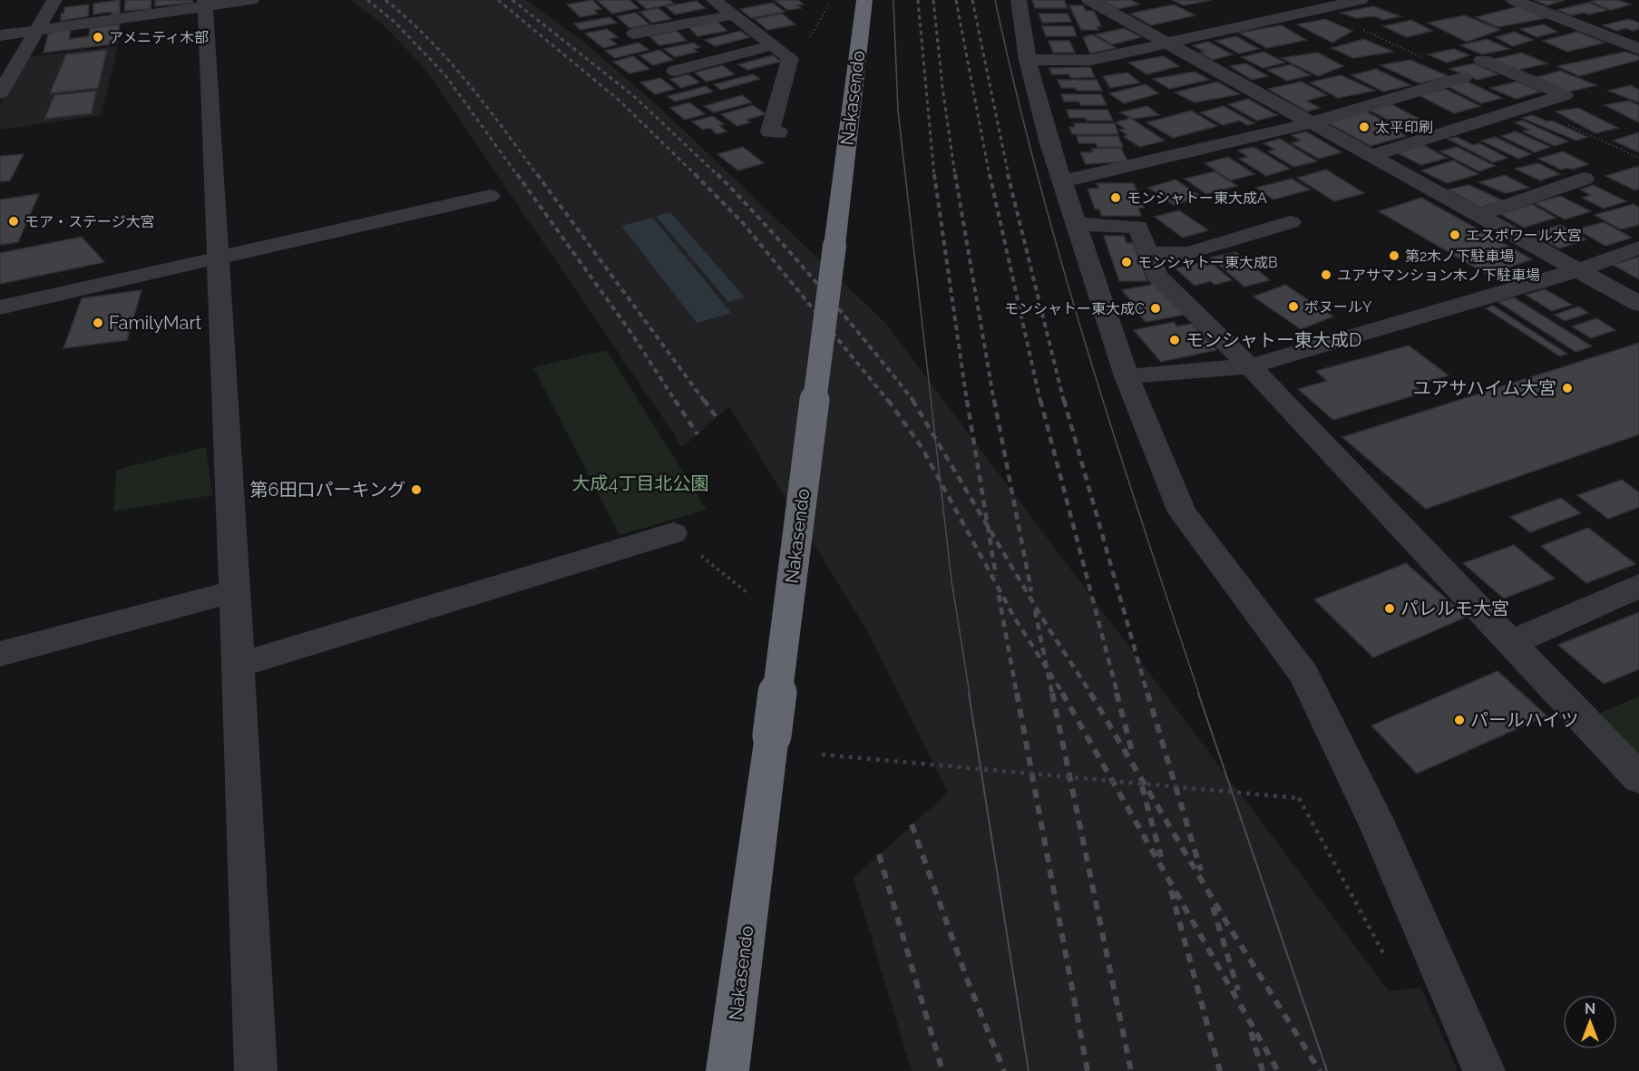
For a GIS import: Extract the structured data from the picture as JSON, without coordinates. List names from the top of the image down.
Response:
{
  "streets": {
    "highway": ["Nakasendo"]
  },
  "parks": ["大成4丁目北公園"],
  "places": [
    "アメニティ木部",
    "太平印刷",
    "モンシャトー東大成A",
    "モア・ステージ大宮",
    "エスポワール大宮",
    "第2木ノ下駐車場",
    "モンシャトー東大成B",
    "ユアサマンション木ノ下駐車場",
    "ボヌールY",
    "モンシャトー東大成C",
    "FamilyMart",
    "モンシャトー東大成D",
    "ユアサハイム大宮",
    "第6田口パーキング",
    "パレルモ大宮",
    "パールハイツ"
  ],
  "north": "top"
}
